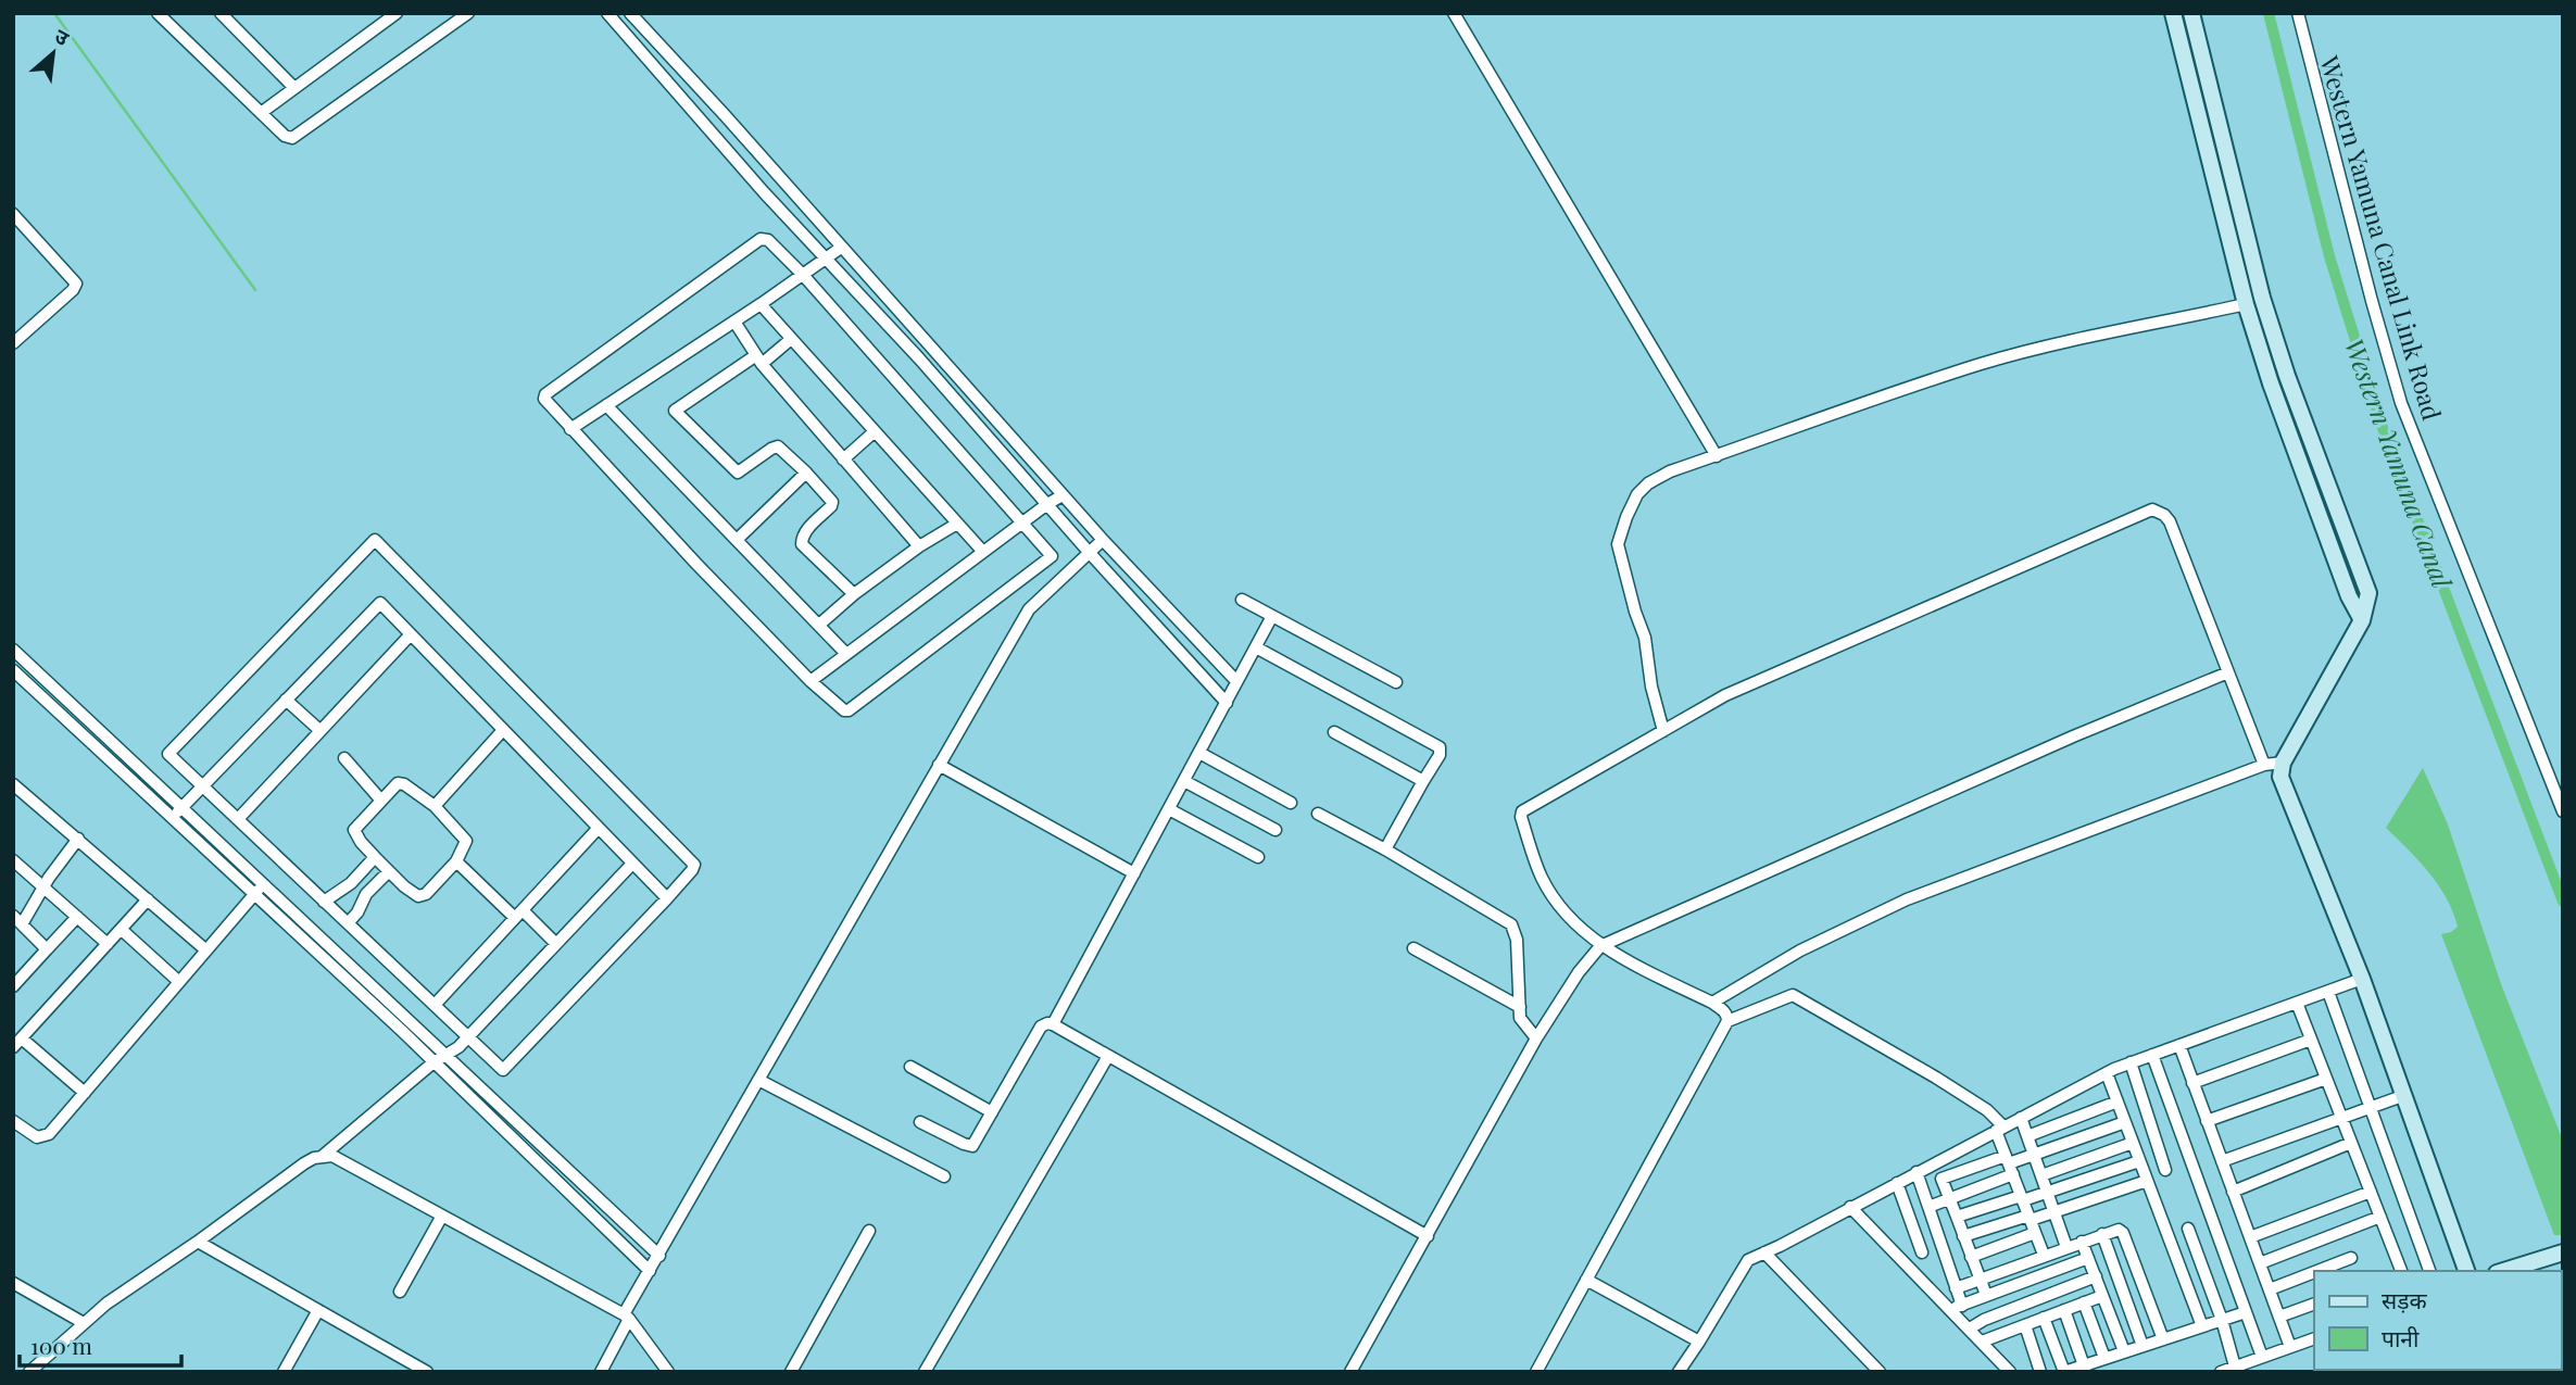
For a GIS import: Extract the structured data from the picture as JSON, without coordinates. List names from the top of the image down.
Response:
{
  "streets": {
    "street": ["Western Yamuna Canal Link Road"]
  },
  "water": ["Western Yamuna Canal"],
  "legend": ["सड़क", "पानी"],
  "scale_bar": "100 m",
  "north": "top right"
}
